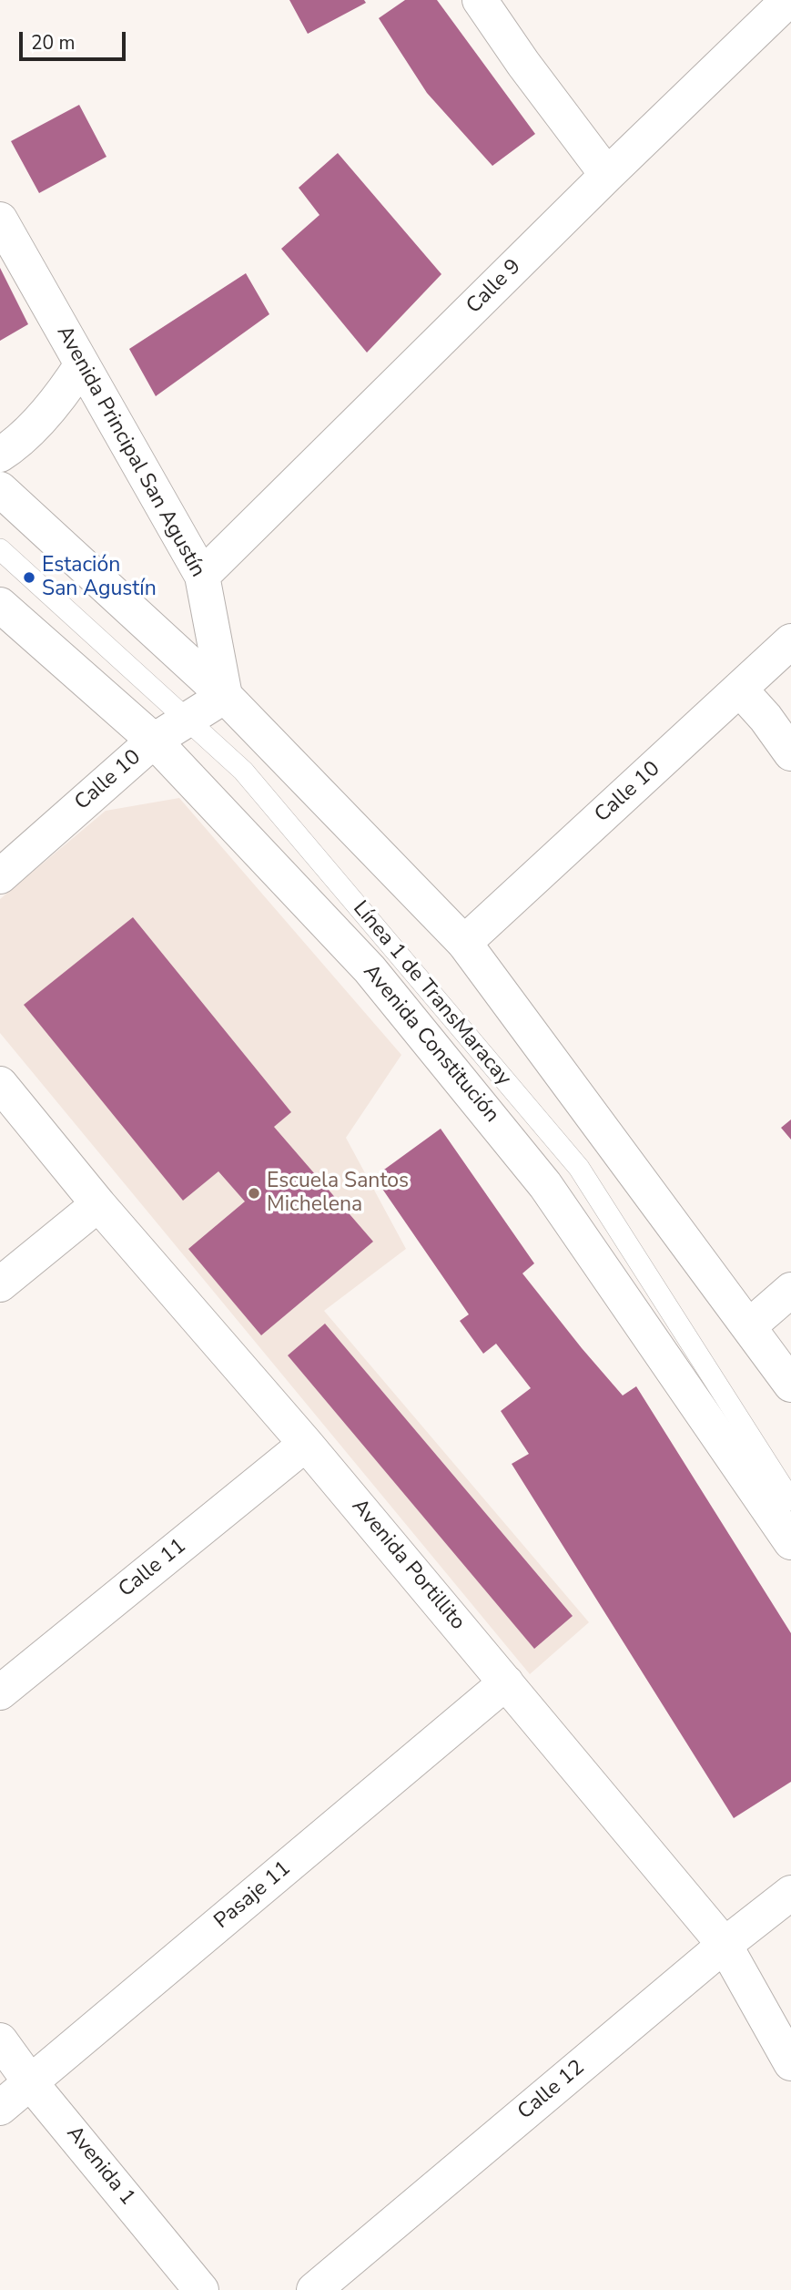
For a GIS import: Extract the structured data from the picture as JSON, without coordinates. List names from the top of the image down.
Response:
{
  "streets": {
    "street": [
      "Calle 9",
      "Avenida Principal San Agustín",
      "Calle 10",
      "Avenida Constitución",
      "Avenida Portillito",
      "Calle 11",
      "Pasaje 11",
      "Calle 12",
      "Avenida 1"
    ],
    "lane": ["Línea 1 de TransMaracay"]
  },
  "crossings": [
    ["Calle 9", "Avenida Principal San Agustín"],
    ["Avenida Principal San Agustín", "Calle 10"],
    ["Calle 10", "Línea 1 de TransMaracay"],
    ["Calle 10", "Avenida Constitución"],
    ["Avenida Portillito", "Calle 11"],
    ["Avenida Portillito", "Pasaje 11"],
    ["Avenida Portillito", "Calle 12"],
    ["Pasaje 11", "Avenida 1"]
  ],
  "places": ["Estación San Agustín", "Escuela Santos Michelena"],
  "scale_bar": "20 m"
}
